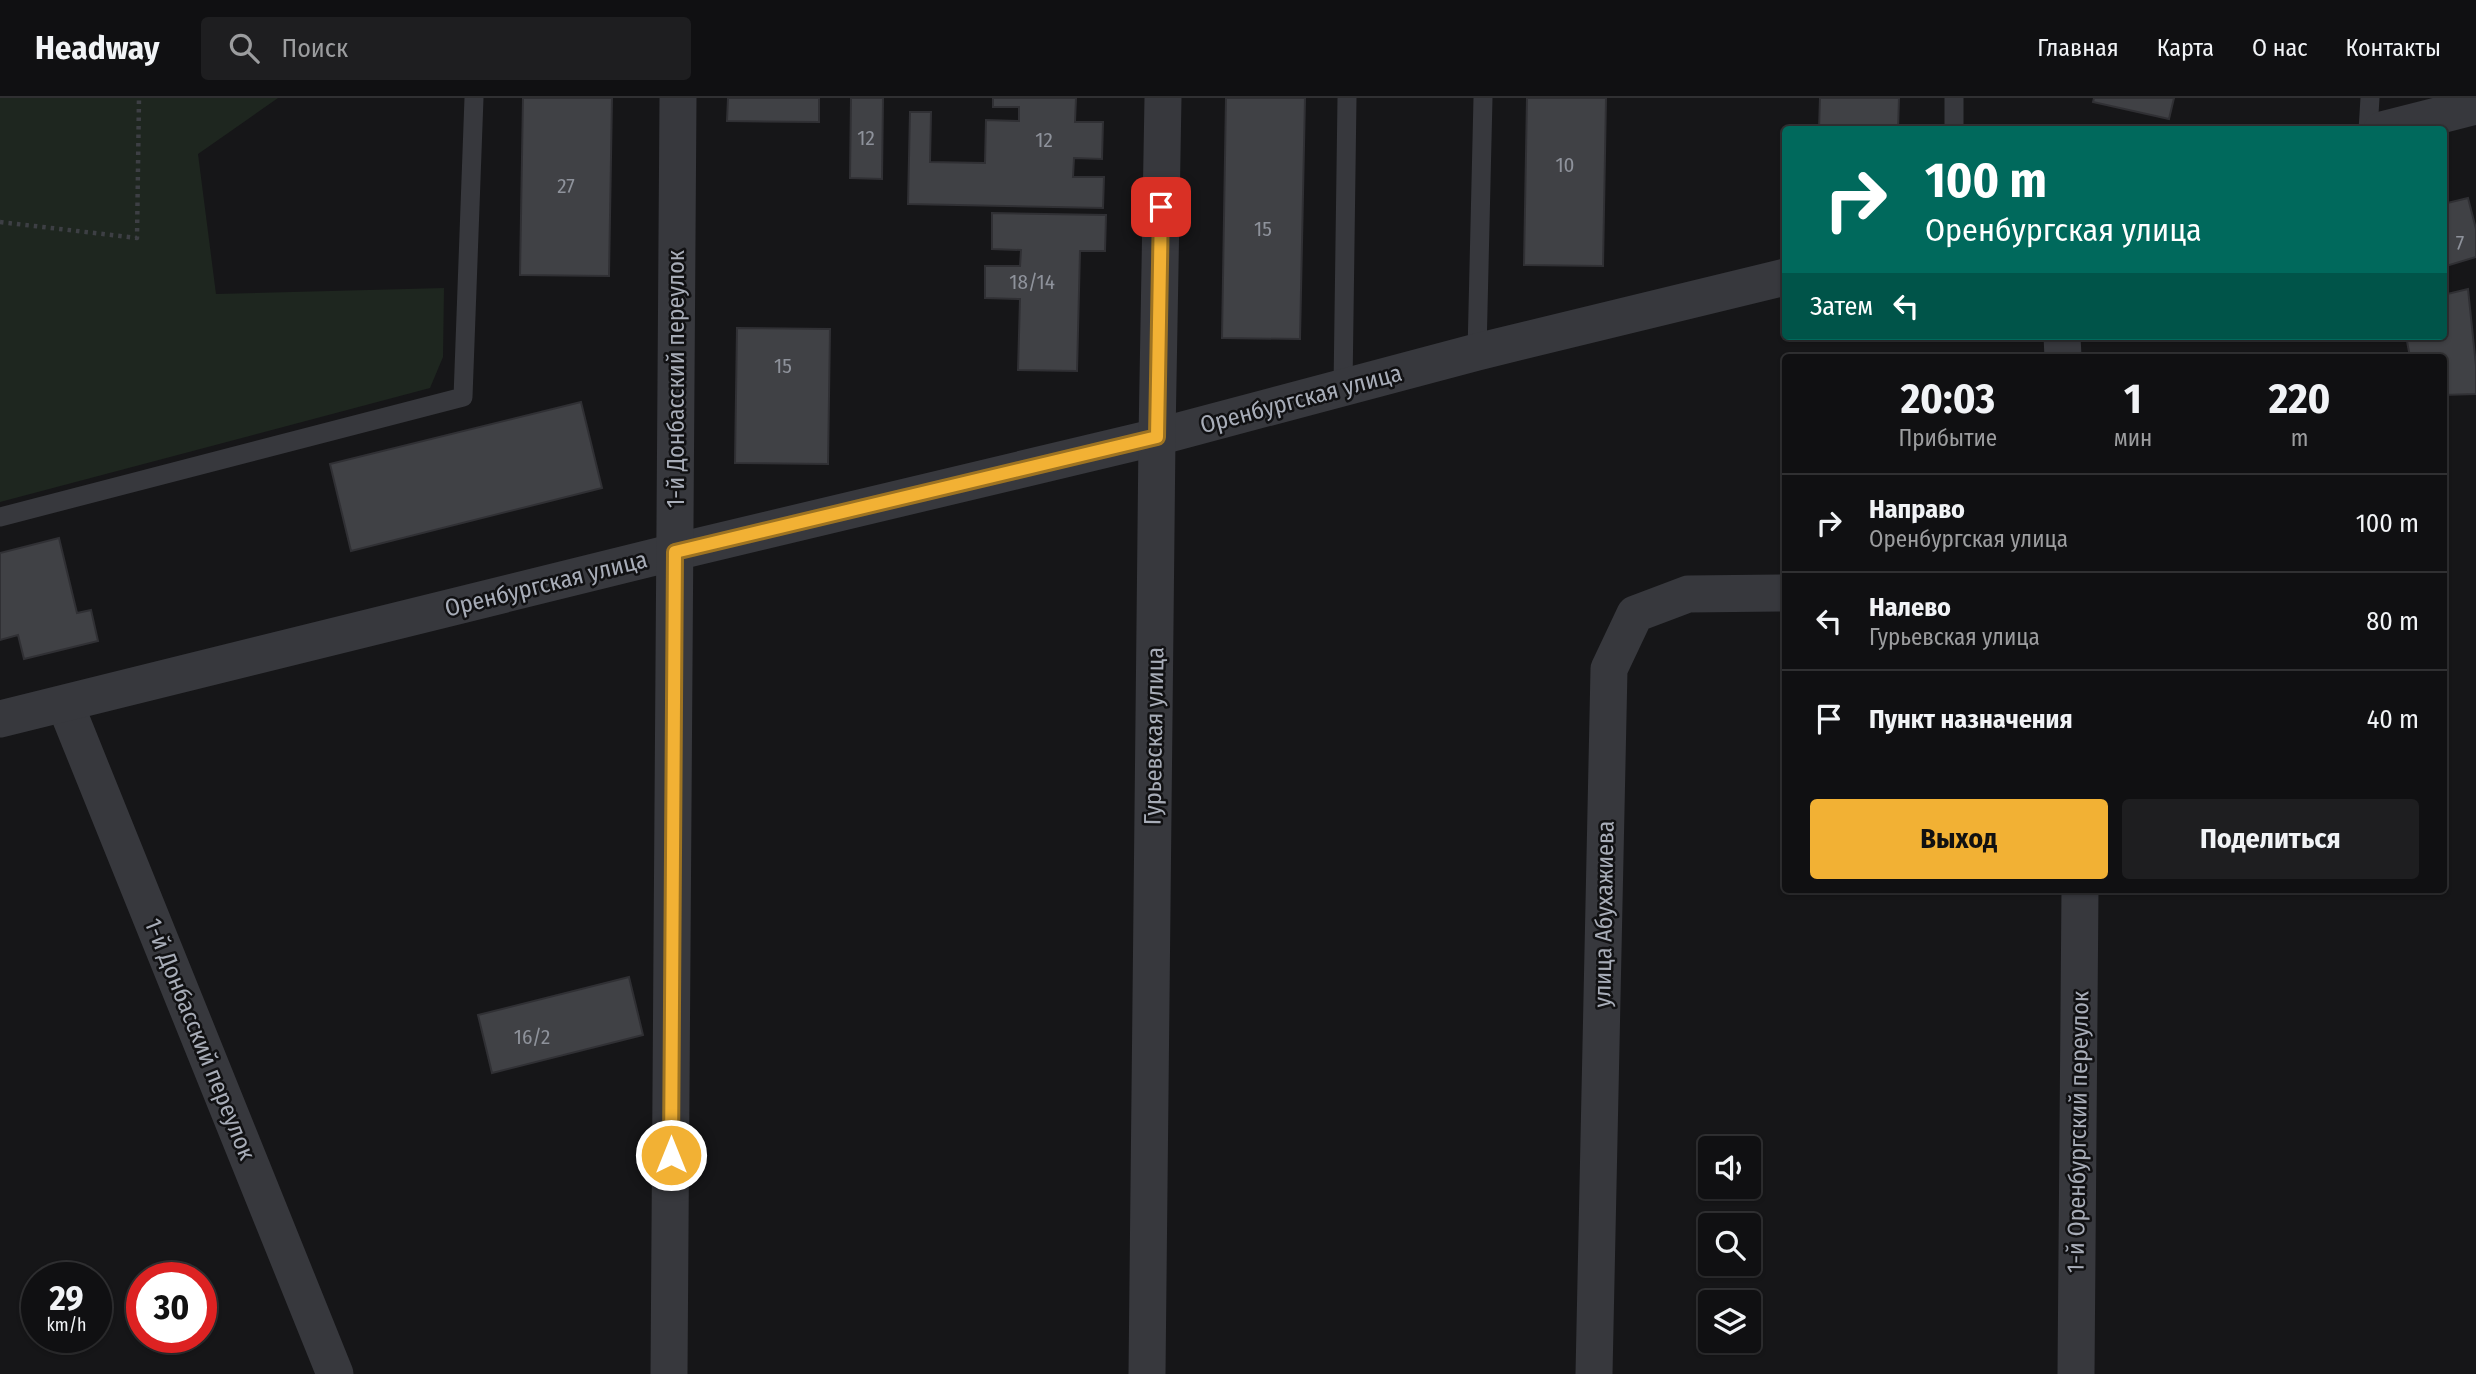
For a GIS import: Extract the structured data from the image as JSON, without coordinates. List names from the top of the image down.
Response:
{
  "streets": {
    "street": [
      "1-й Донбасский переулок",
      "Оренбургская улица",
      "Гурьевская улица",
      "улица Абухажиева",
      "1-й Оренбургский переулок"
    ]
  },
  "crossings": [
    ["1-й Донбасский переулок", "Оренбургская улица"],
    ["Оренбургская улица", "Гурьевская улица"]
  ],
  "house_numbers": [
    "12",
    "12",
    "10",
    "27",
    "15",
    "7",
    "18/14",
    "15",
    "16/2"
  ],
  "page": {
    "header": "Headway",
    "search": "Поиск",
    "nav": [
      "Главная",
      "Карта",
      "О нас",
      "Контакты"
    ],
    "turn": ["100 m", "Оренбургская улица"],
    "then": "Затем",
    "eta": [
      "20:03",
      "Прибытие",
      "1",
      "мин",
      "220",
      "m"
    ],
    "list": [
      {
        "name": "Направо",
        "note": "Оренбургская улица",
        "value": "100 m"
      },
      {
        "name": "Налево",
        "note": "Гурьевская улица",
        "value": "80 m"
      },
      {
        "name": "Пункт назначения",
        "value": "40 m"
      }
    ],
    "buttons": ["Выход", "Поделиться"],
    "speed": "29 km/h",
    "limit": "30"
  }
}
